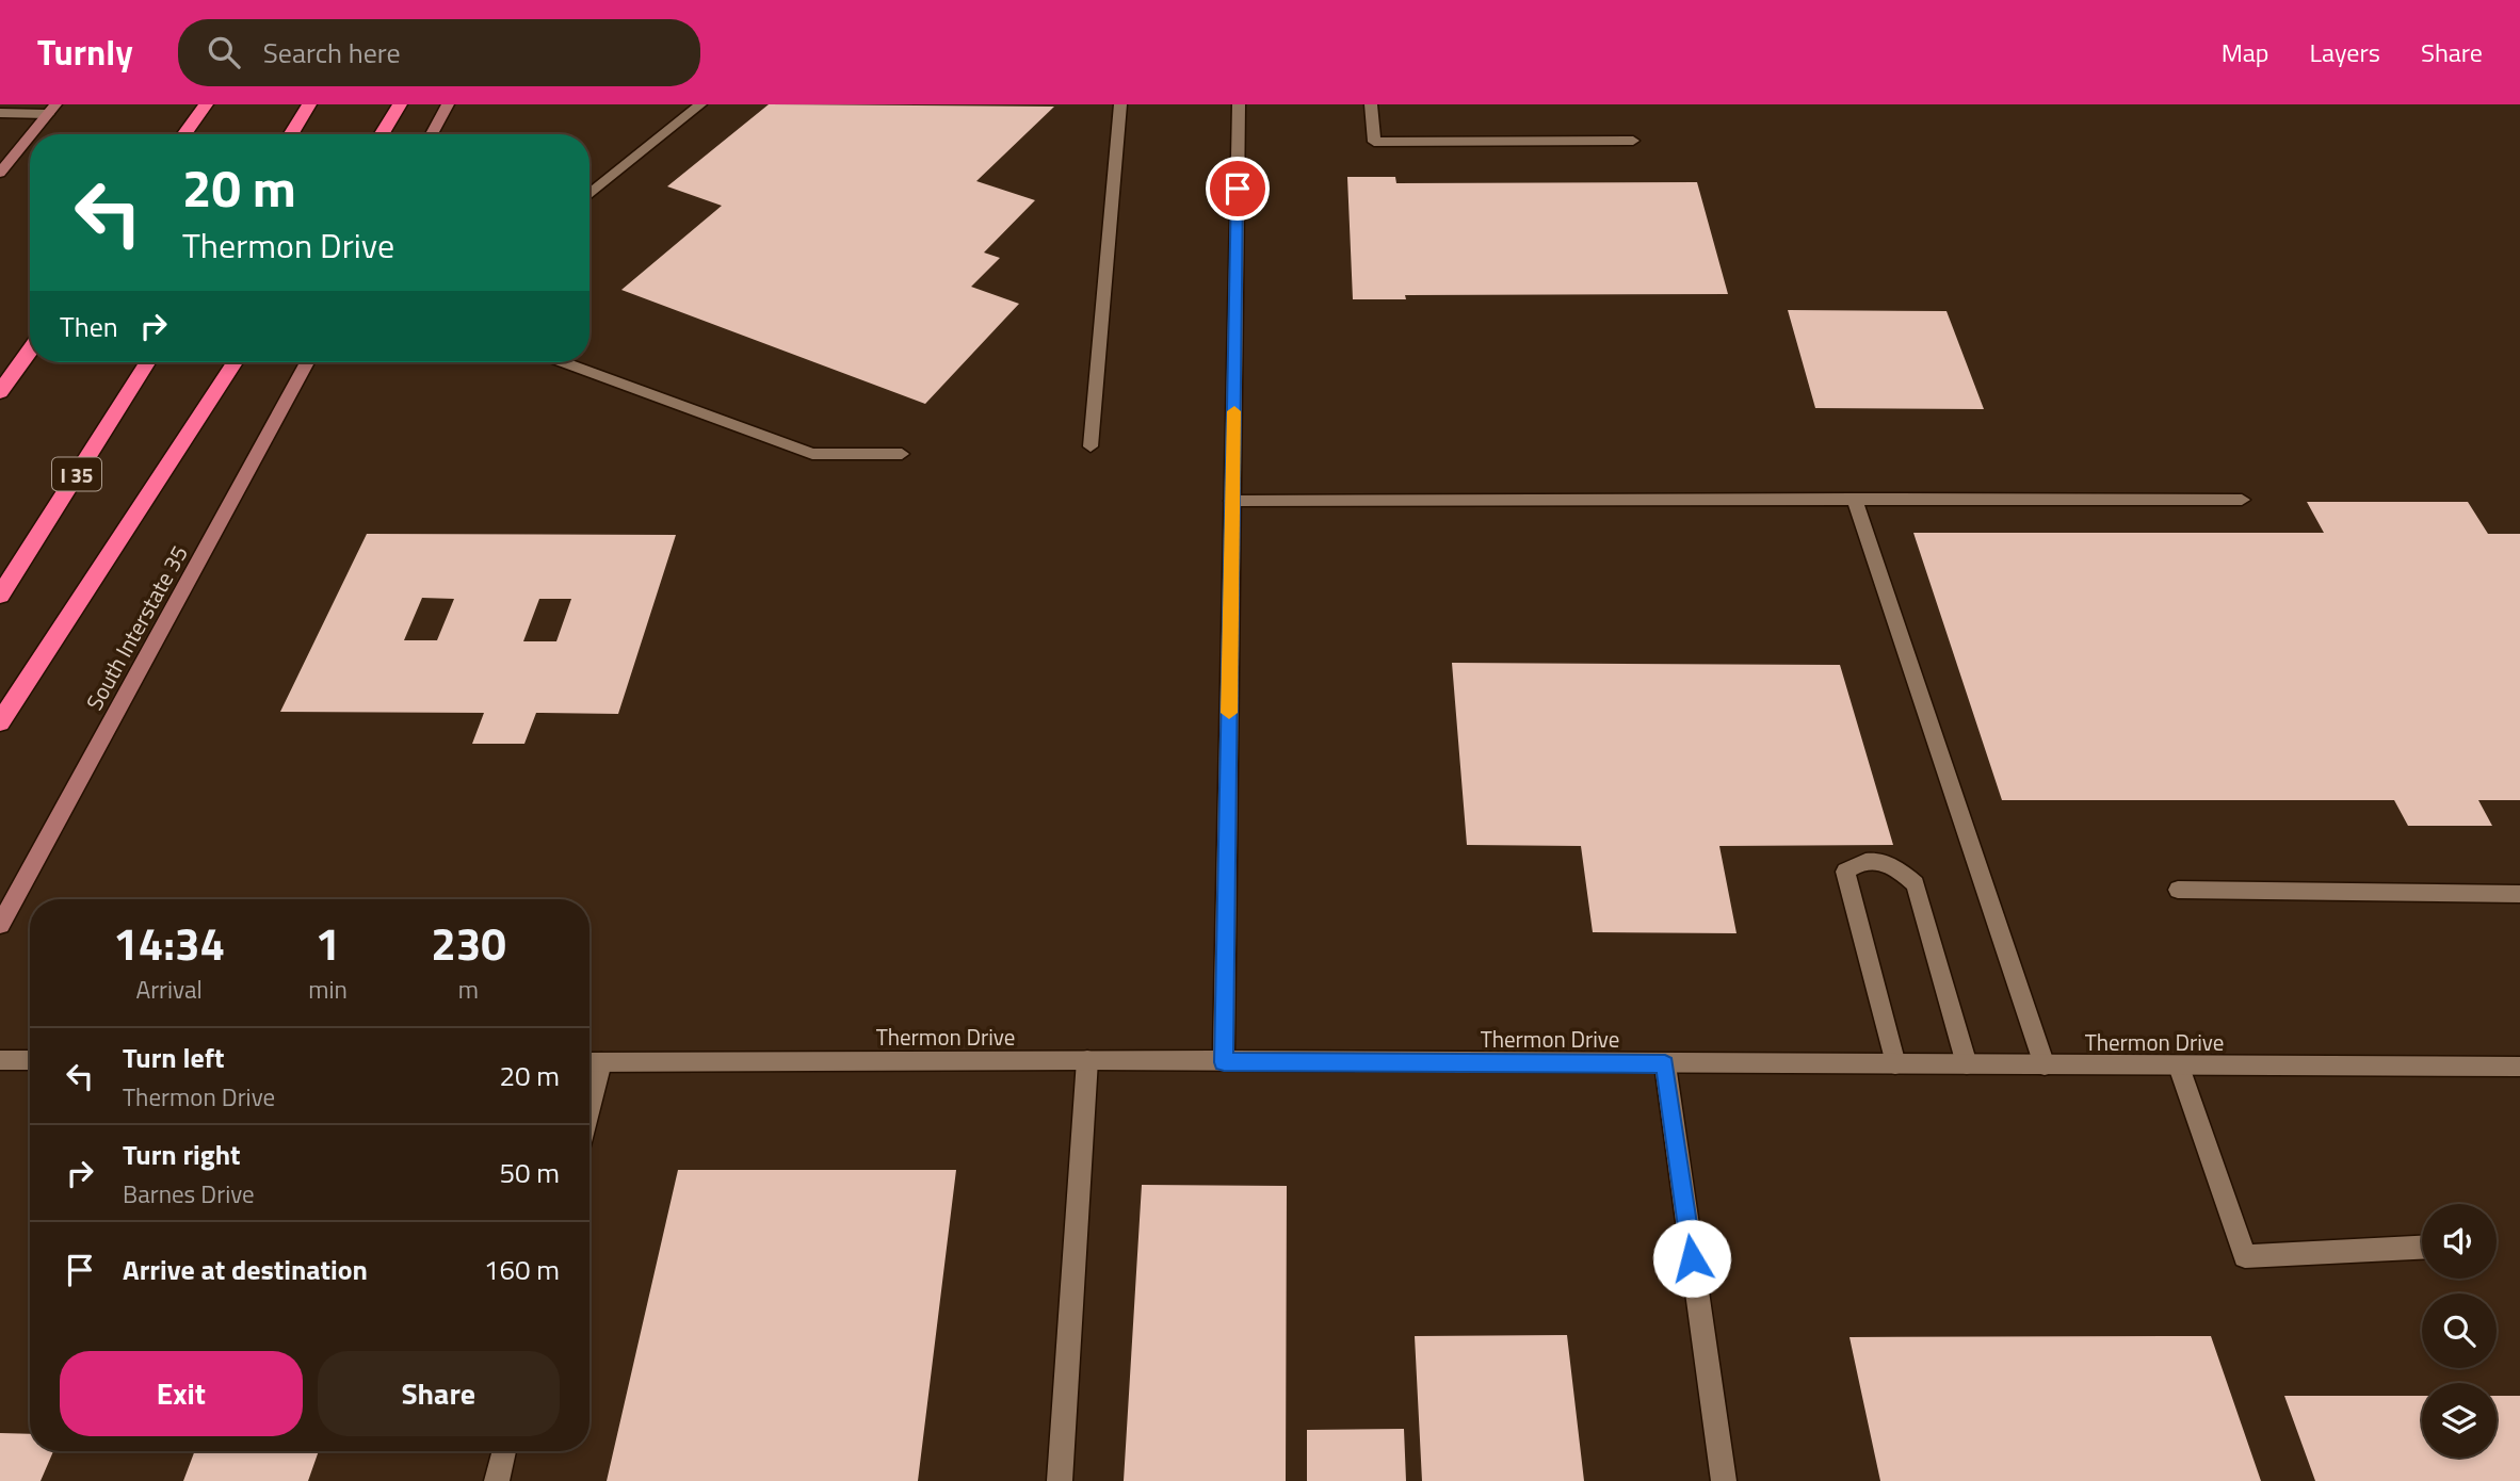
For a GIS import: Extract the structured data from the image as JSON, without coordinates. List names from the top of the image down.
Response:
{
  "streets": {
    "highway": ["I 35"],
    "main road": ["South Interstate 35"],
    "street": ["Thermon Drive"]
  },
  "page": {
    "header": "Turnly",
    "search": "Search here",
    "nav": ["Map", "Layers", "Share"],
    "turn": ["20 m", "Thermon Drive"],
    "then": "Then",
    "eta": [
      "14:34",
      "Arrival",
      "1",
      "min",
      "230",
      "m"
    ],
    "list": [
      {
        "name": "Turn left",
        "note": "Thermon Drive",
        "value": "20 m"
      },
      {
        "name": "Turn right",
        "note": "Barnes Drive",
        "value": "50 m"
      },
      {
        "name": "Arrive at destination",
        "value": "160 m"
      }
    ],
    "buttons": ["Exit", "Share"]
  }
}
